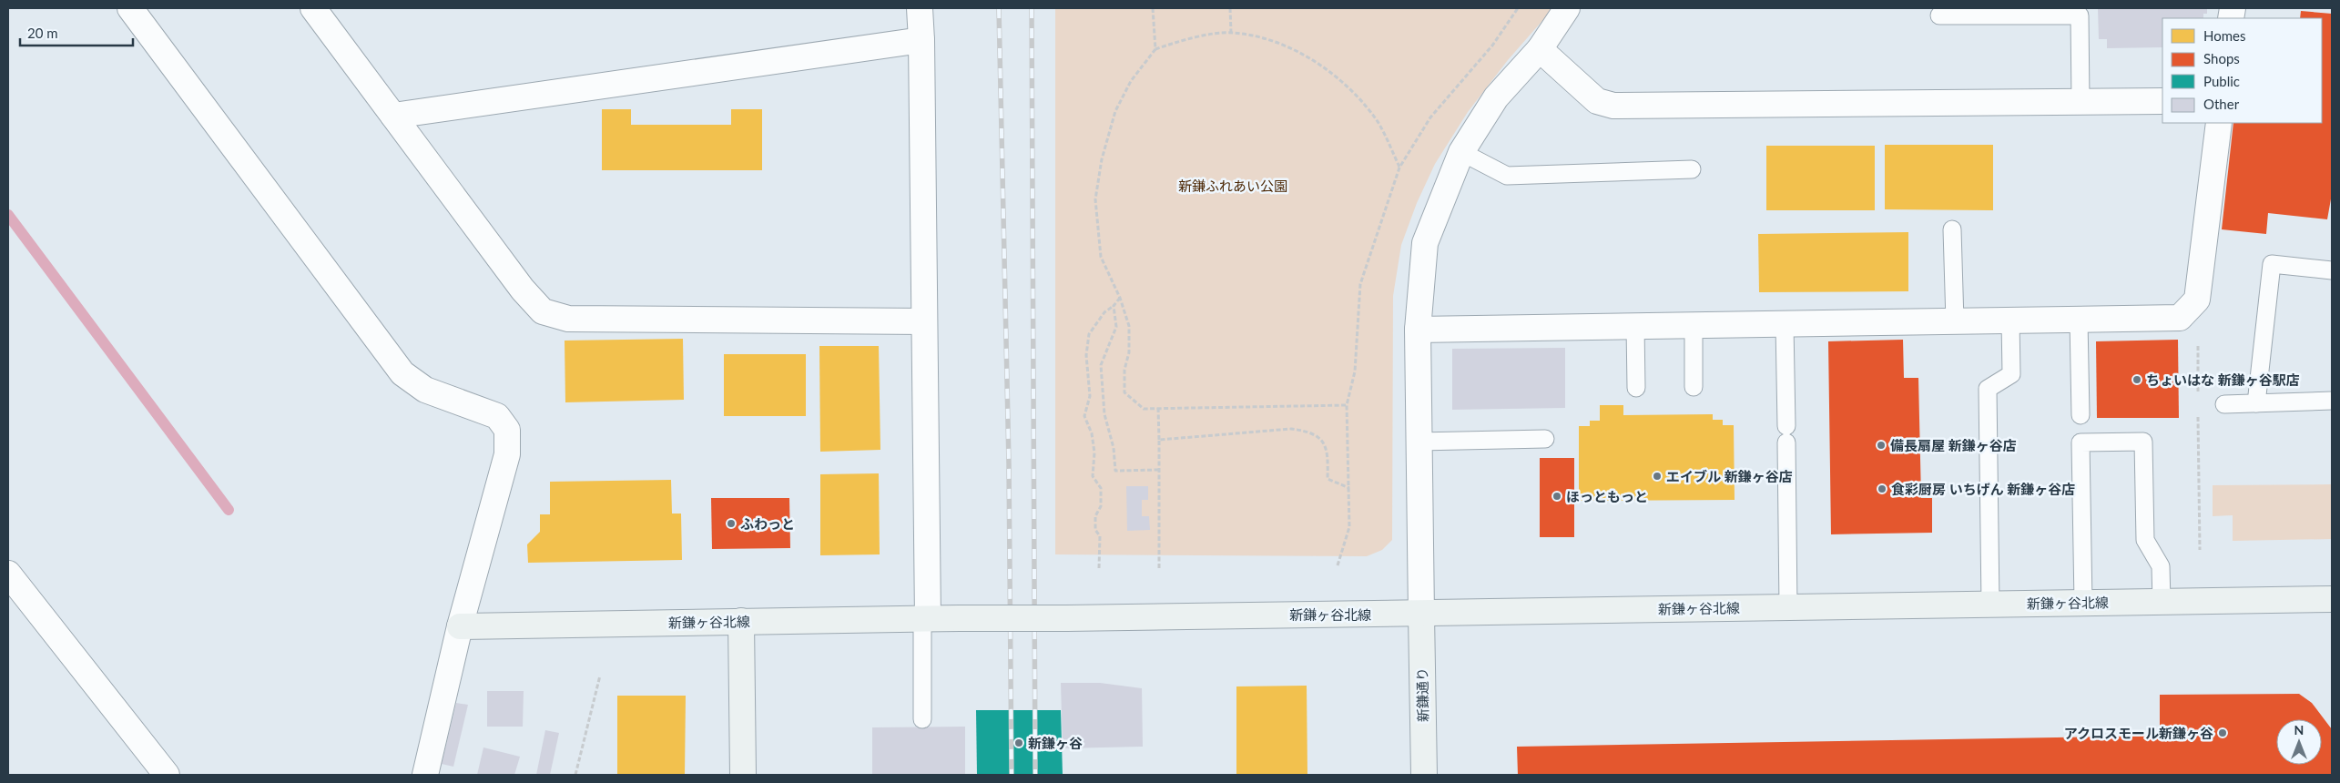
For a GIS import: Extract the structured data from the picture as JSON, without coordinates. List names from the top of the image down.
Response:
{
  "streets": {
    "street": ["新鎌ヶ谷北線", "新鎌通り"]
  },
  "crossings": [
    ["新鎌ヶ谷北線", "新鎌通り"]
  ],
  "parks": ["新鎌ふれあい公園"],
  "places": [
    "ちょいはな 新鎌ヶ谷駅店",
    "備長扇屋 新鎌ヶ谷店",
    "エイブル 新鎌ヶ谷店",
    "食彩厨房 いちげん 新鎌ヶ谷店",
    "ほっともっと",
    "ふわっと",
    "アクロスモール新鎌ヶ谷",
    "新鎌ヶ谷"
  ],
  "legend": [
    "Homes",
    "Shops",
    "Public",
    "Other"
  ],
  "scale_bar": "20 m",
  "north": "top"
}
